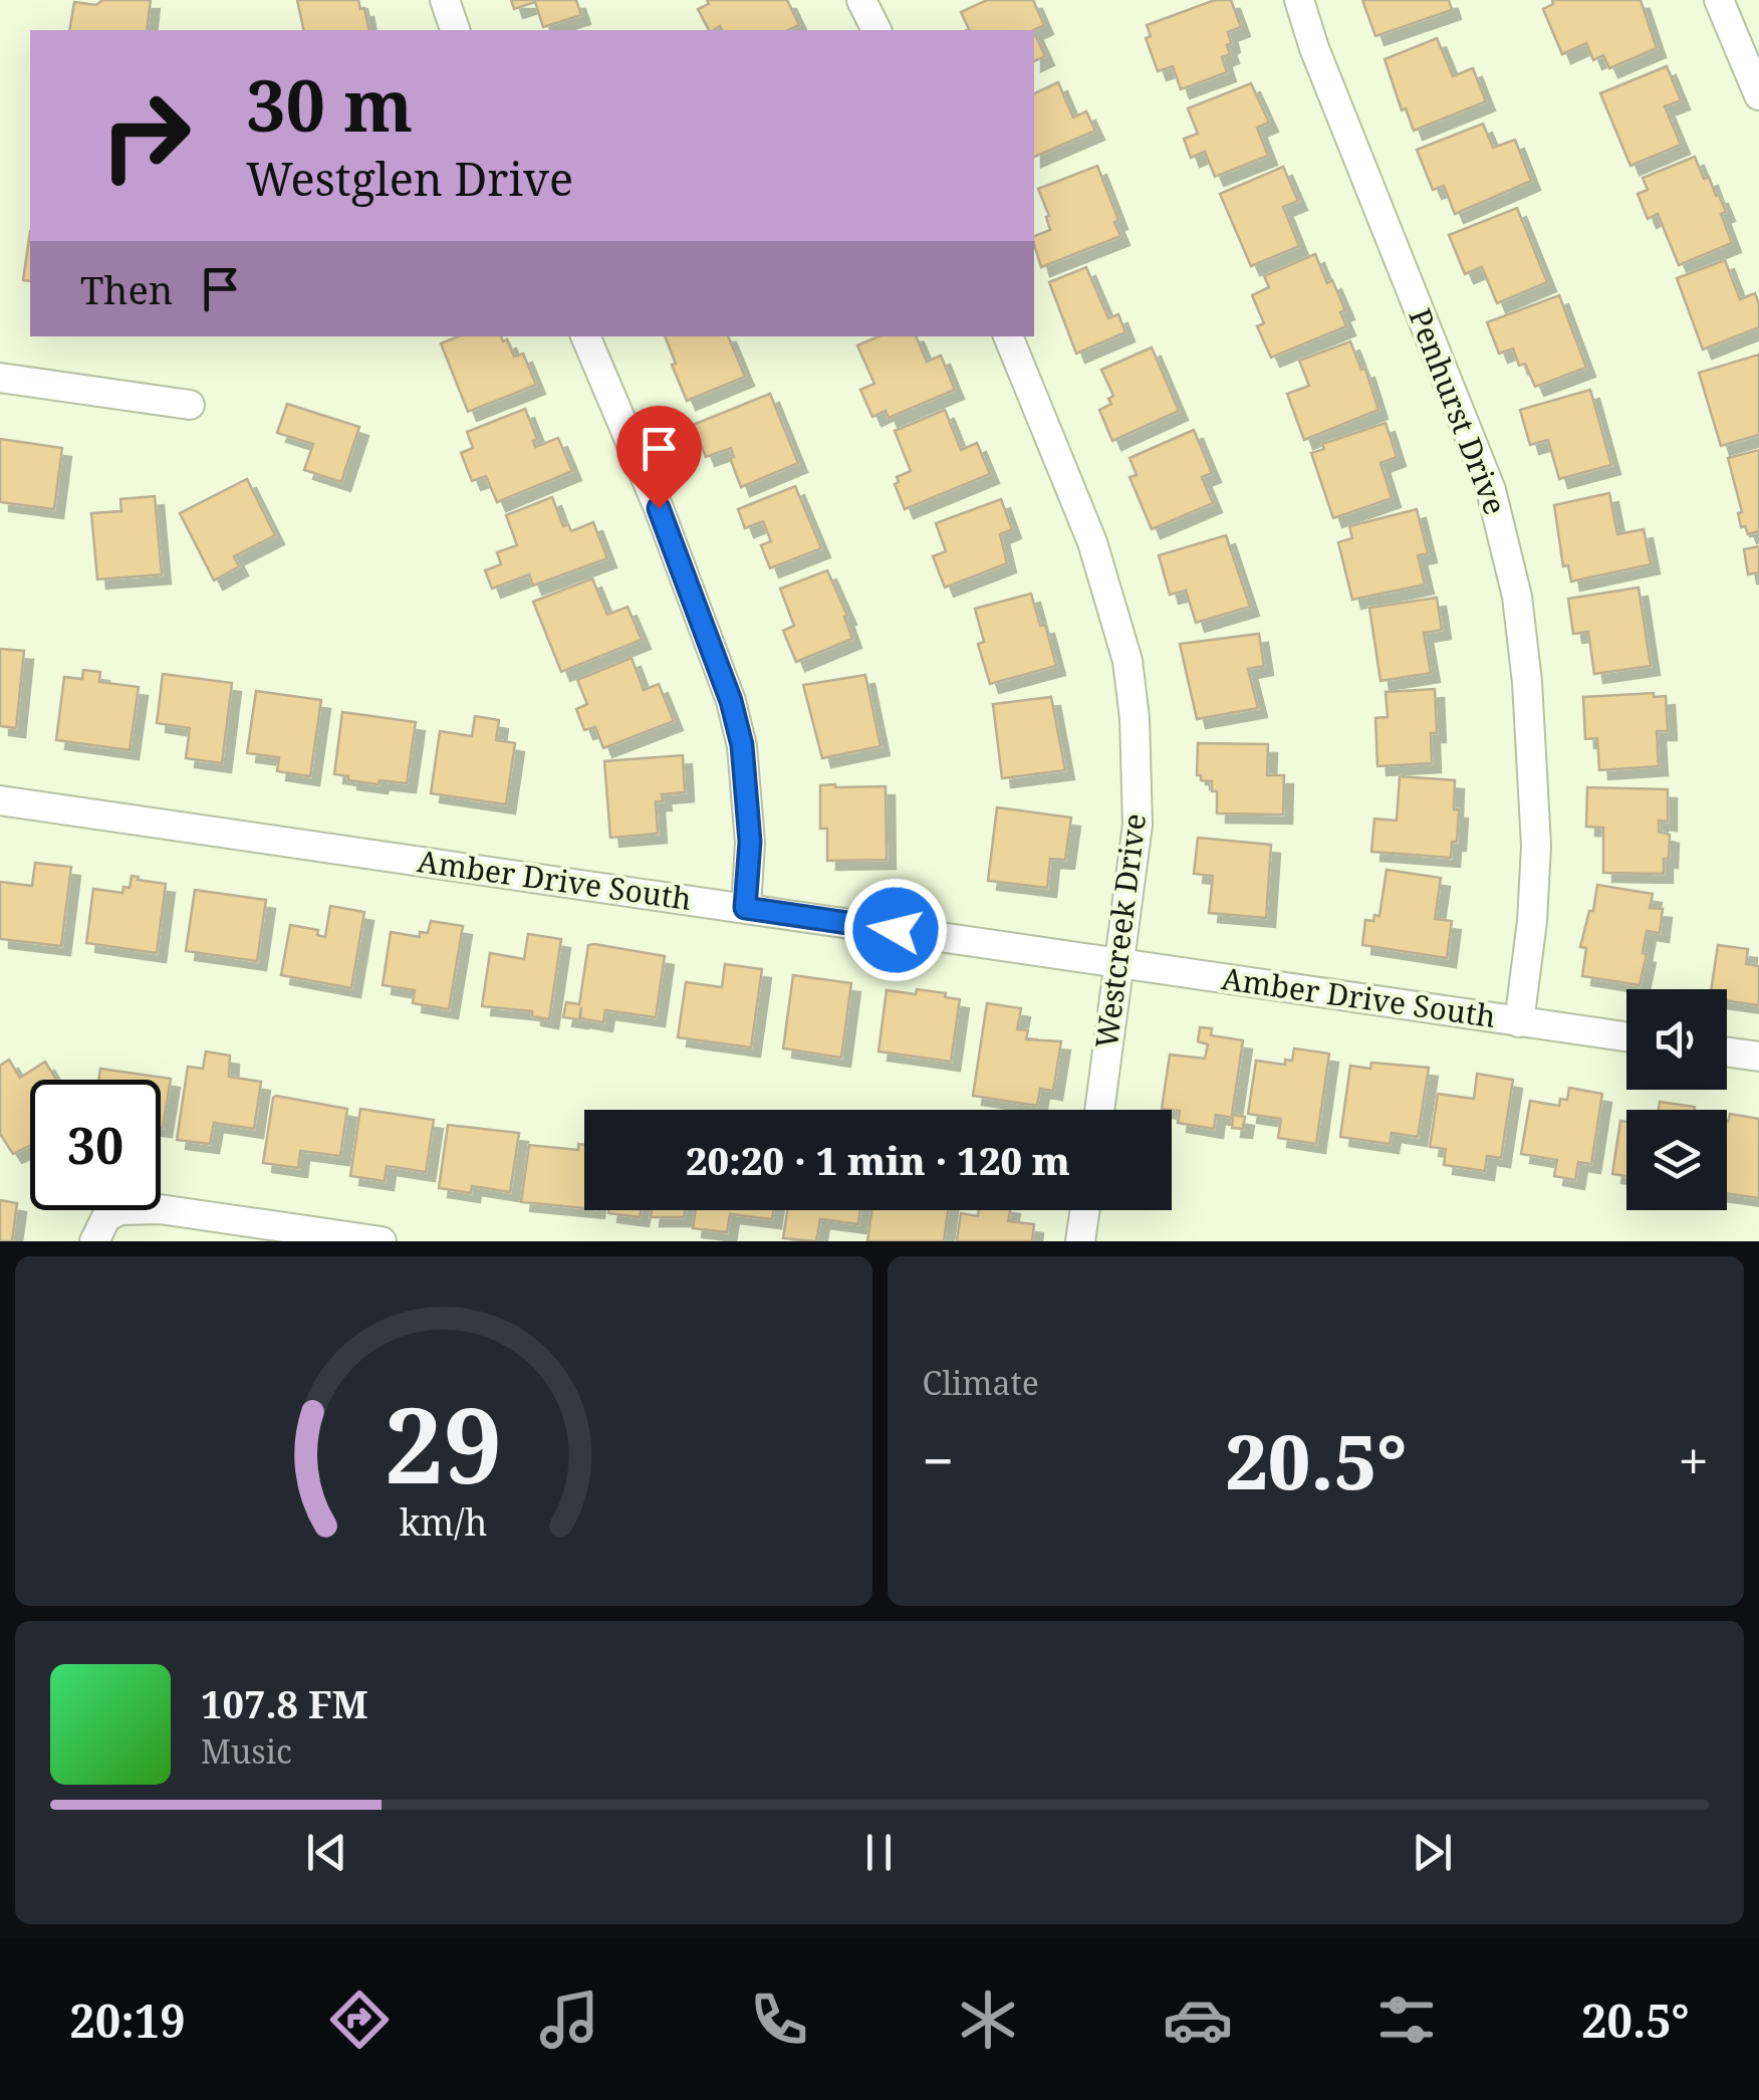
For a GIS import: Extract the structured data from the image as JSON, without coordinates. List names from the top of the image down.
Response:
{
  "streets": {
    "street": ["Penhurst Drive", "Amber Drive South", "Westcreek Drive"]
  },
  "crossings": [
    ["Penhurst Drive", "Amber Drive South"],
    ["Amber Drive South", "Westcreek Drive"]
  ],
  "page": {
    "turn": ["30 m", "Westglen Drive"],
    "then": "Then",
    "limit": "30",
    "trip": "20:20 · 1 min · 120 m",
    "tile": "Climate",
    "heat": ["−", "20.5°", "+"],
    "song": ["107.8 FM", "Music"],
    "tabs": ["20:19", "20.5°"],
    "gauge": ["29", "km/h"]
  }
}
